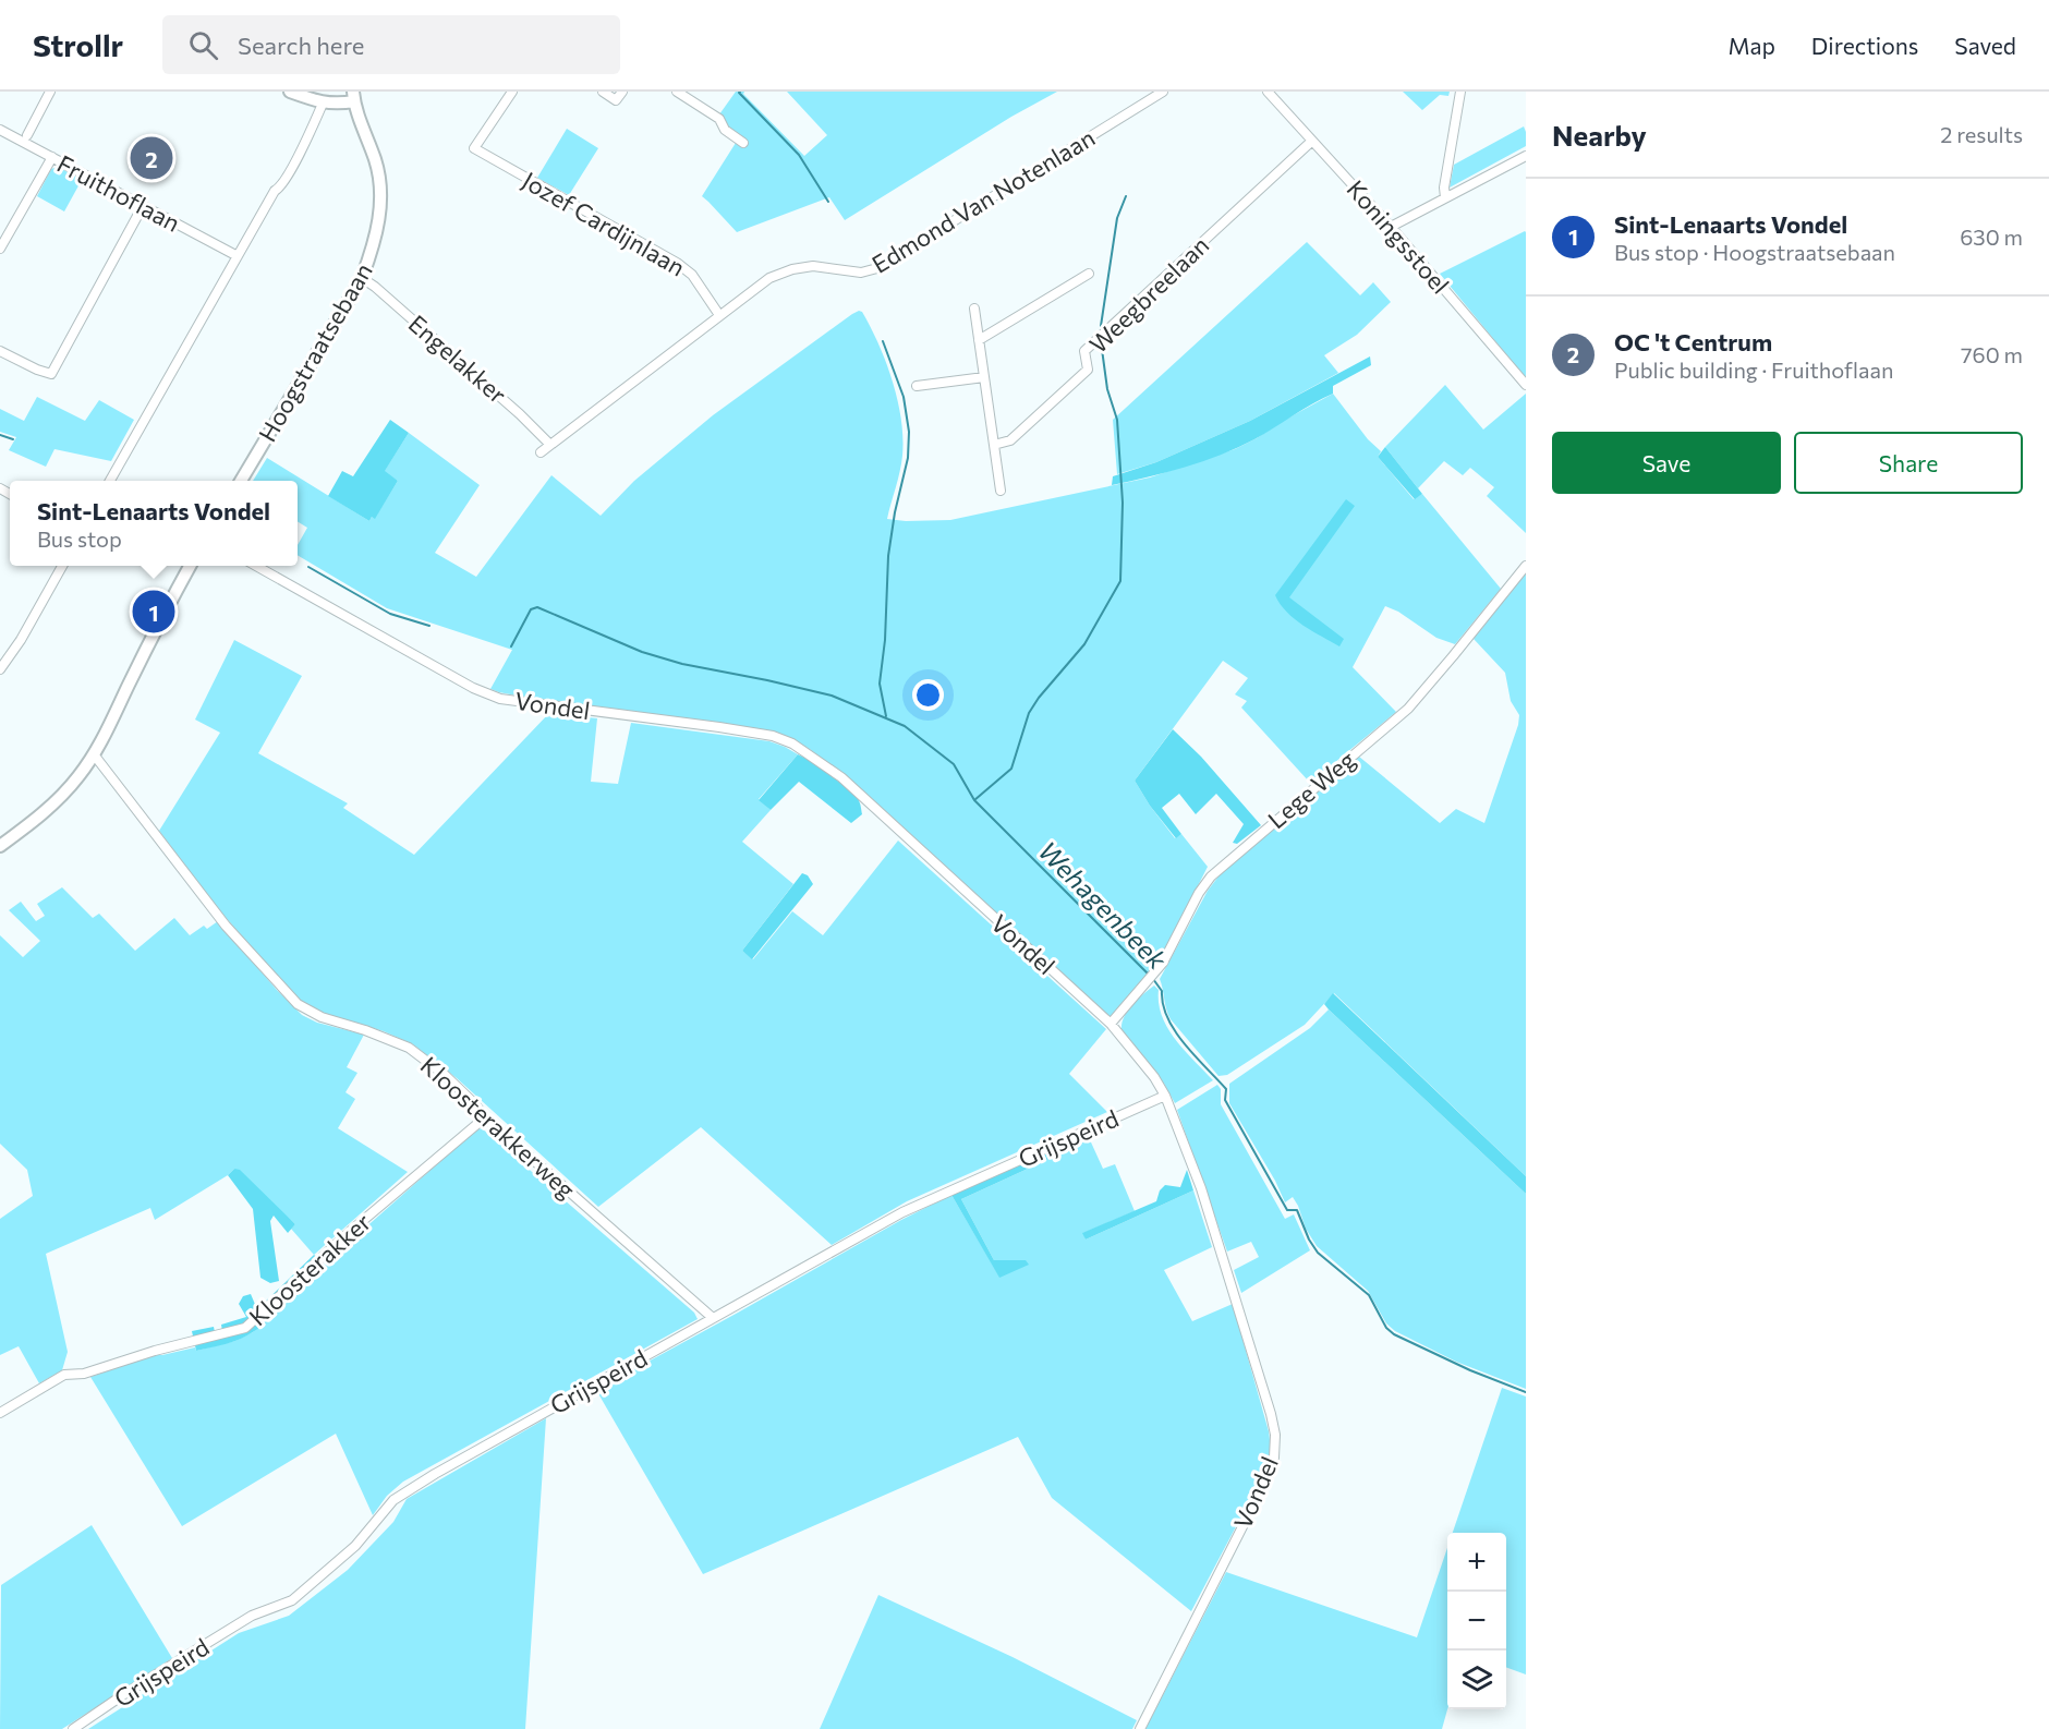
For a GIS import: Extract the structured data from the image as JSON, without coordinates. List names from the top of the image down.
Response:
{
  "streets": {
    "main road": ["Hoogstraatsebaan"],
    "street": [
      "Fruithoflaan",
      "Edmond Van Notenlaan",
      "Jozef Cardijnlaan",
      "Koningsstoel",
      "Weegbreelaan",
      "Engelakker",
      "Vondel",
      "Lege Weg",
      "Kloosterakkerweg",
      "Grijspeird",
      "Kloosterakker"
    ]
  },
  "crossings": [
    ["Edmond Van Notenlaan", "Jozef Cardijnlaan"],
    ["Edmond Van Notenlaan", "Engelakker"],
    ["Koningsstoel", "Weegbreelaan"],
    ["Hoogstraatsebaan", "Engelakker"],
    ["Vondel", "Lege Weg"],
    ["Vondel", "Grijspeird"],
    ["Kloosterakkerweg", "Grijspeird"],
    ["Kloosterakkerweg", "Kloosterakker"]
  ],
  "water": ["Wehagenbeek"],
  "page": {
    "header": "Strollr",
    "search": "Search here",
    "nav": ["Map", "Directions", "Saved"],
    "heading": ["Nearby", "2 results"],
    "pins": ["2", "1"],
    "list": [
      {
        "mark": "1",
        "name": "Sint-Lenaarts Vondel",
        "note": "Bus stop · Hoogstraatsebaan",
        "value": "630 m"
      },
      {
        "mark": "2",
        "name": "OC 't Centrum",
        "note": "Public building · Fruithoflaan",
        "value": "760 m"
      }
    ],
    "buttons": ["Save", "Share"],
    "popup": ["Sint-Lenaarts Vondel", "Bus stop"],
    "map_buttons": ["+", "−"]
  }
}
